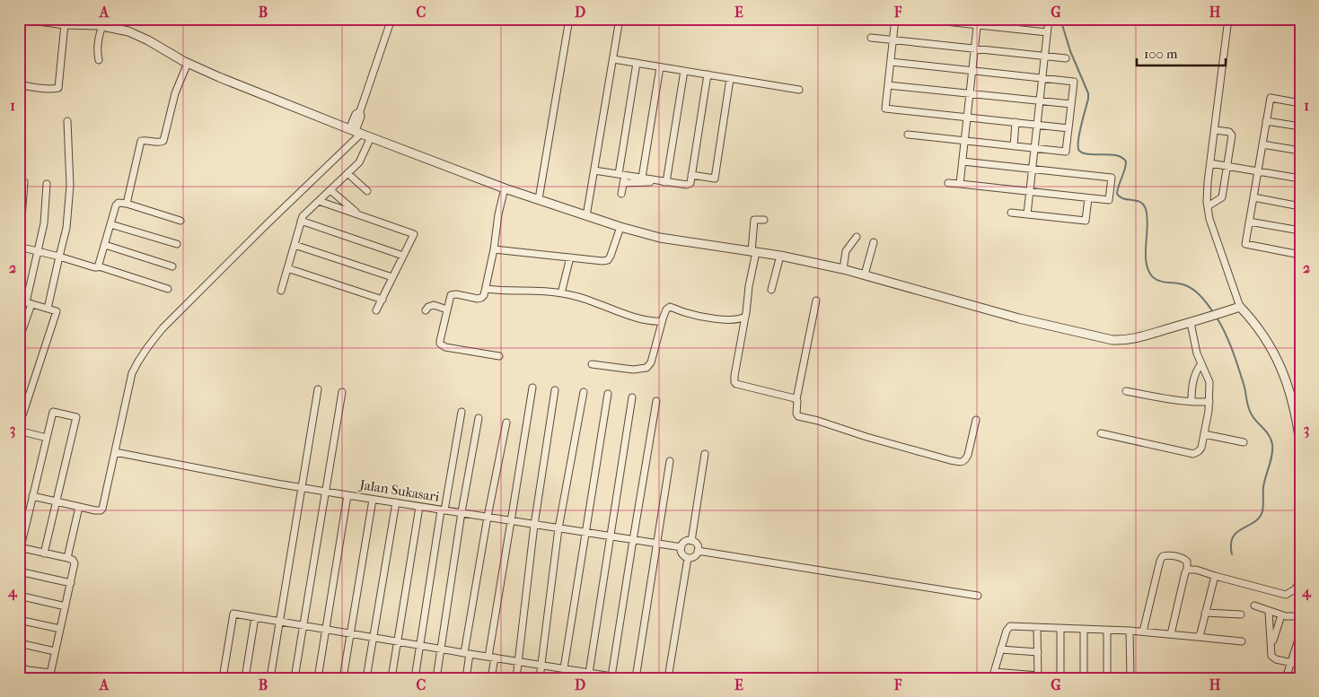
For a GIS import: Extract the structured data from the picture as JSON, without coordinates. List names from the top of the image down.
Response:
{
  "streets": {
    "street": ["Jalan Sukasari"]
  },
  "scale_bar": "100 m",
  "grid": {
    "columns": [
      "A",
      "B",
      "C",
      "D",
      "E",
      "F",
      "G",
      "H"
    ],
    "rows": [
      "1",
      "2",
      "3",
      "4"
    ]
  }
}
